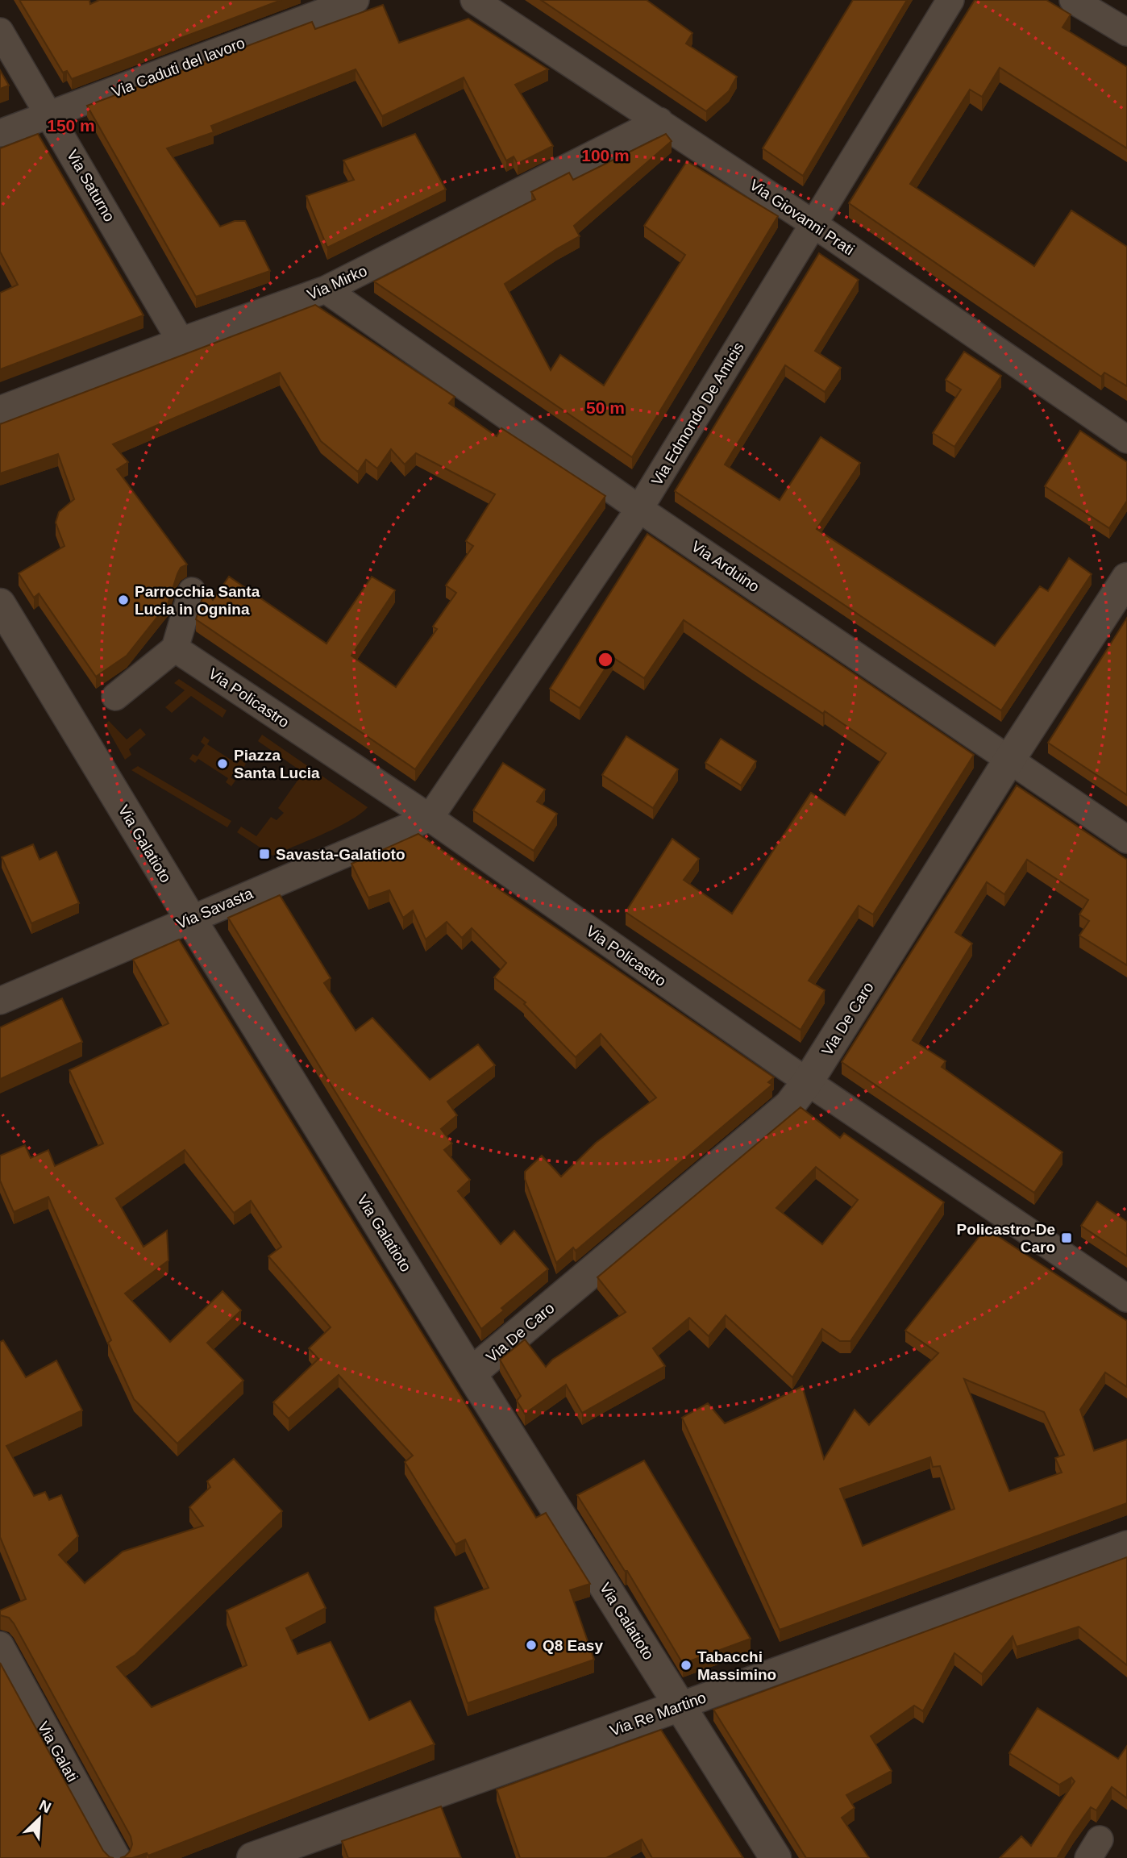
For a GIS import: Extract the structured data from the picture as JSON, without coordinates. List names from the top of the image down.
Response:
{
  "streets": {
    "main road": ["Via Galatioto", "Via De Caro", "Via Re Martino"],
    "street": [
      "Via Caduti del lavoro",
      "Via Saturno",
      "Via Giovanni Prati",
      "Via Mirko",
      "Via Edmondo De Amicis",
      "Via Arduino",
      "Via Policastro",
      "Via Savasta",
      "Via Galati"
    ]
  },
  "crossings": [
    ["Via Caduti del lavoro", "Via Saturno"],
    ["Via Saturno", "Via Mirko"],
    ["Via Giovanni Prati", "Via Mirko"],
    ["Via Giovanni Prati", "Via Edmondo De Amicis"],
    ["Via Mirko", "Via Arduino"],
    ["Via Edmondo De Amicis", "Via Arduino"],
    ["Via Edmondo De Amicis", "Via Policastro"],
    ["Via Edmondo De Amicis", "Via Savasta"],
    ["Via Arduino", "Via De Caro"],
    ["Via Policastro", "Via Savasta"],
    ["Via Policastro", "Via De Caro"],
    ["Via Galatioto", "Via Savasta"],
    ["Via Galatioto", "Via De Caro"],
    ["Via Galatioto", "Via Re Martino"]
  ],
  "places": {
    "other": [
      "Parrocchia Santa Lucia in Ognina",
      "Piazza Santa Lucia",
      "Q8 Easy",
      "Tabacchi Massimino"
    ],
    "transit": ["Savasta-Galatioto", "Policastro-De Caro"]
  },
  "north": "top right",
  "rings": ["150 m", "100 m", "50 m"]
}
